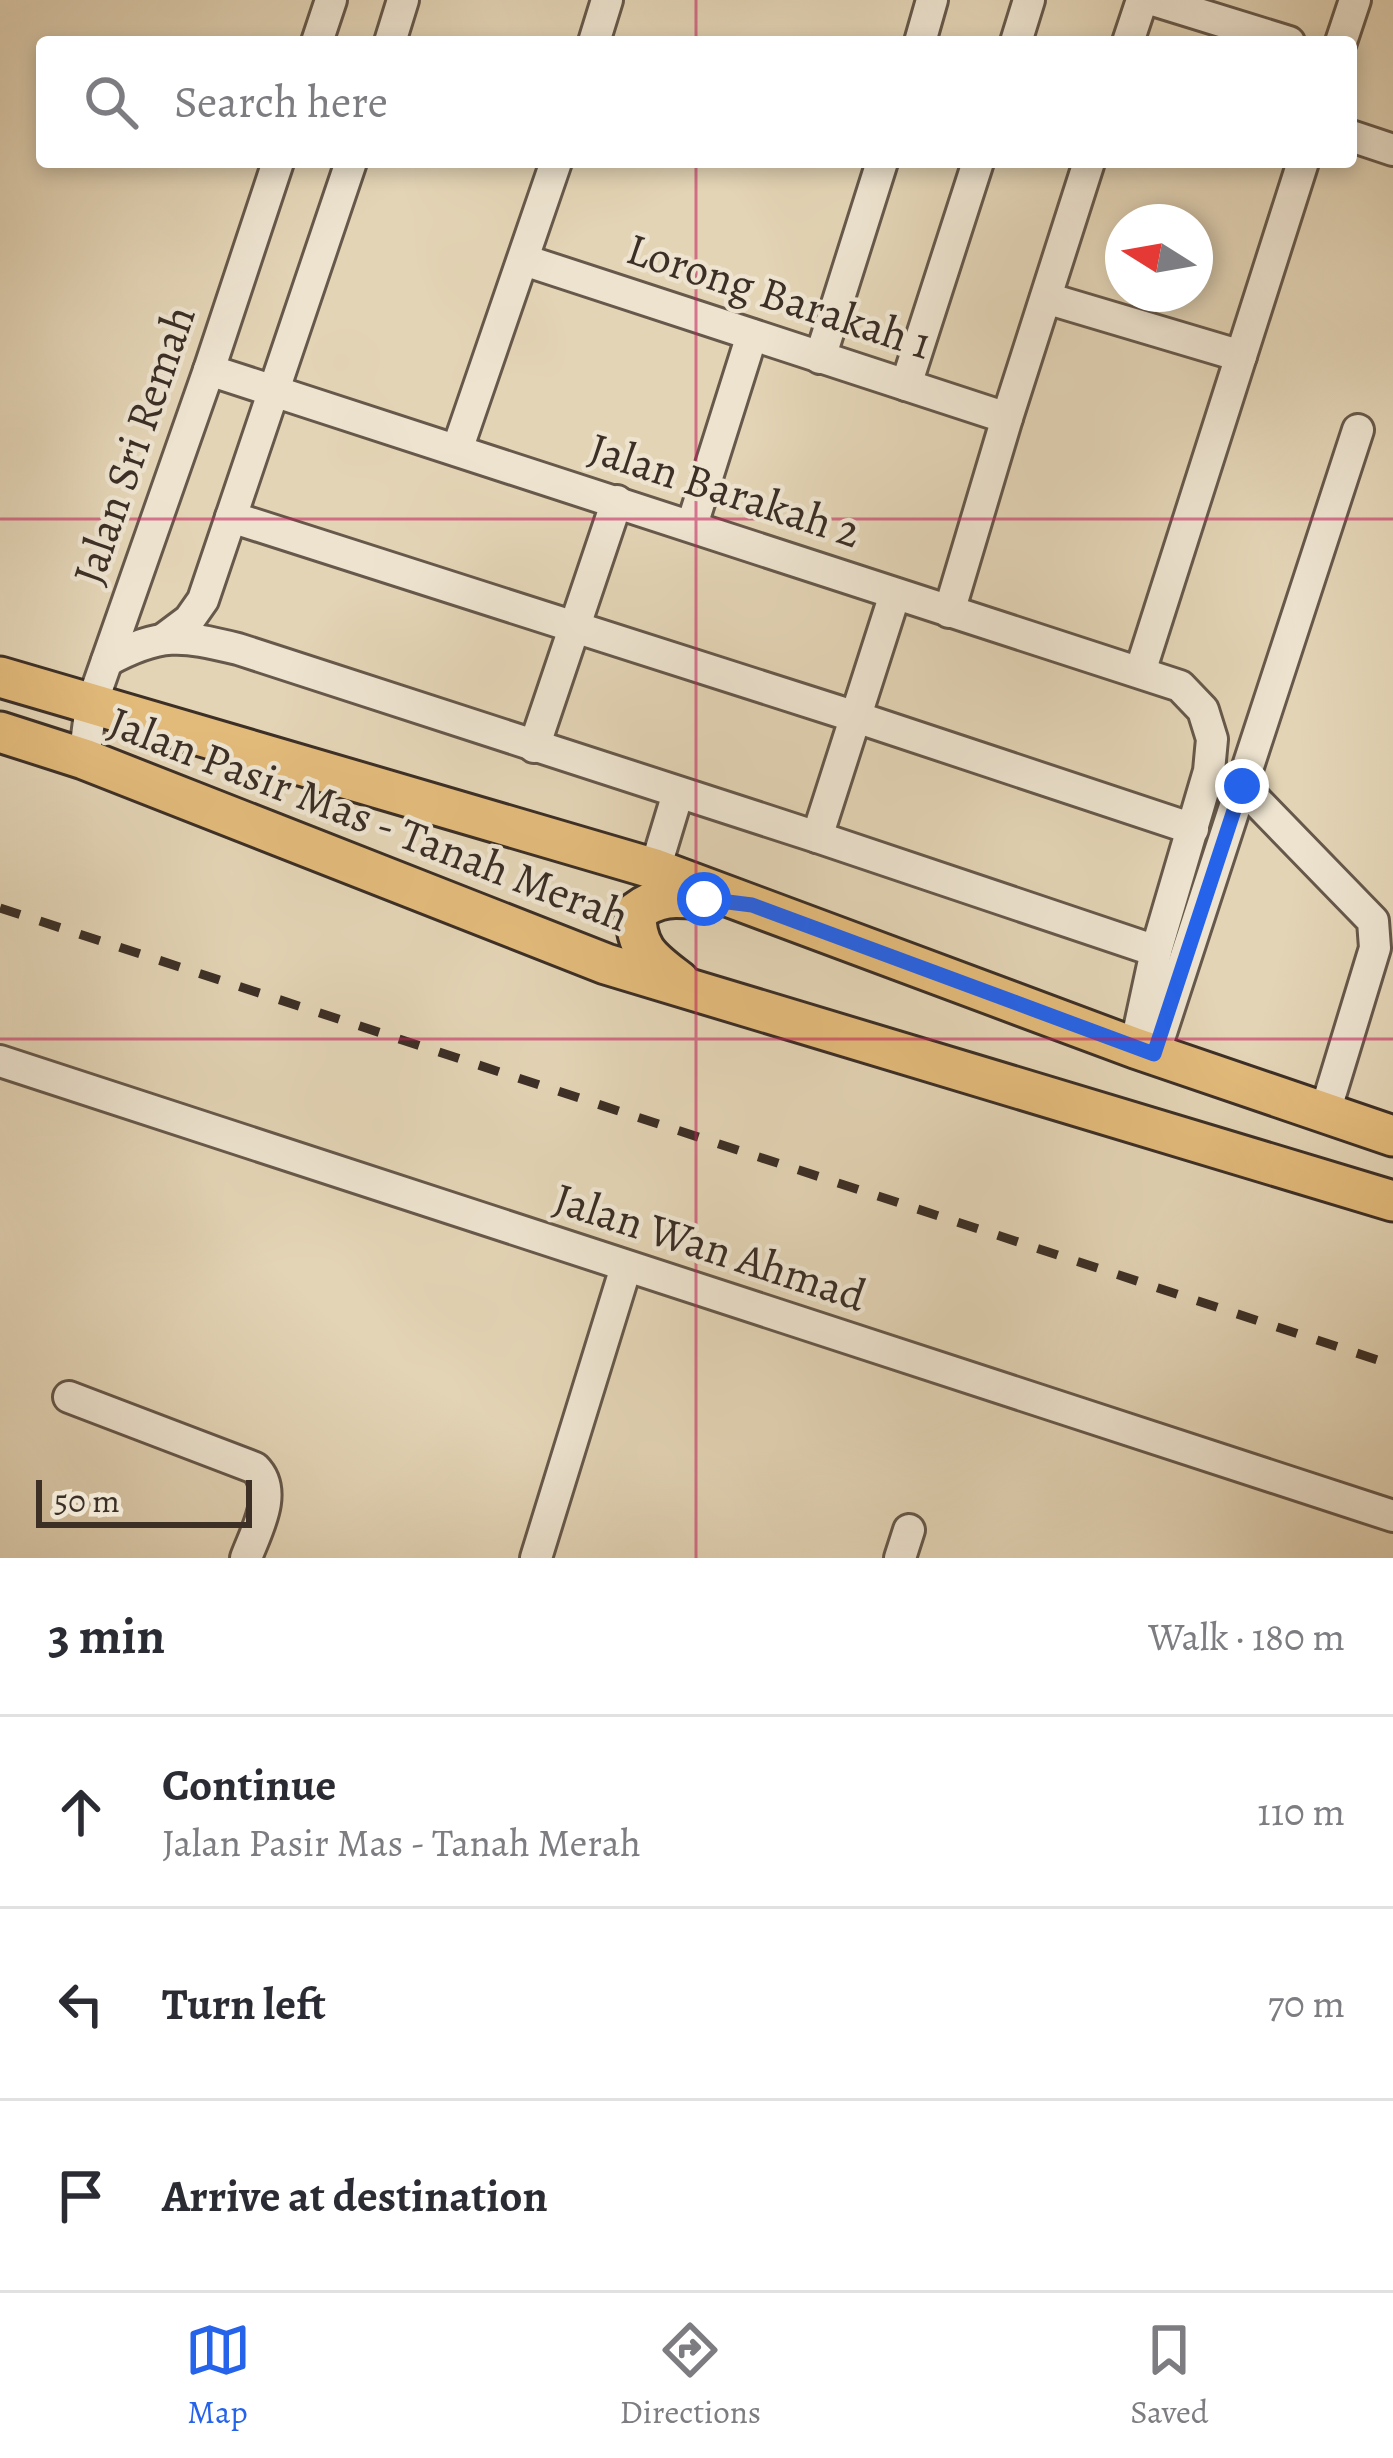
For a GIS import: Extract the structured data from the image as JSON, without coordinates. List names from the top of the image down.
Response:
{
  "streets": {
    "main road": ["Jalan Pasir Mas - Tanah Merah"],
    "street": [
      "Lorong Barakah 1",
      "Jalan Sri Remah",
      "Jalan Barakah 2",
      "Jalan Wan Ahmad"
    ]
  },
  "crossings": [
    ["Jalan Sri Remah", "Jalan Barakah 2"],
    ["Jalan Sri Remah", "Jalan Pasir Mas - Tanah Merah"]
  ],
  "scale_bar": "50 m",
  "north": "left",
  "page": {
    "search": "Search here",
    "scale": "50 m",
    "heading": ["3 min", "Walk · 180 m"],
    "list": [
      ["Continue", "Jalan Pasir Mas - Tanah Merah", "110 m"],
      ["Turn left", "70 m"],
      "Arrive at destination"
    ],
    "nav": ["Map", "Directions", "Saved"]
  }
}
